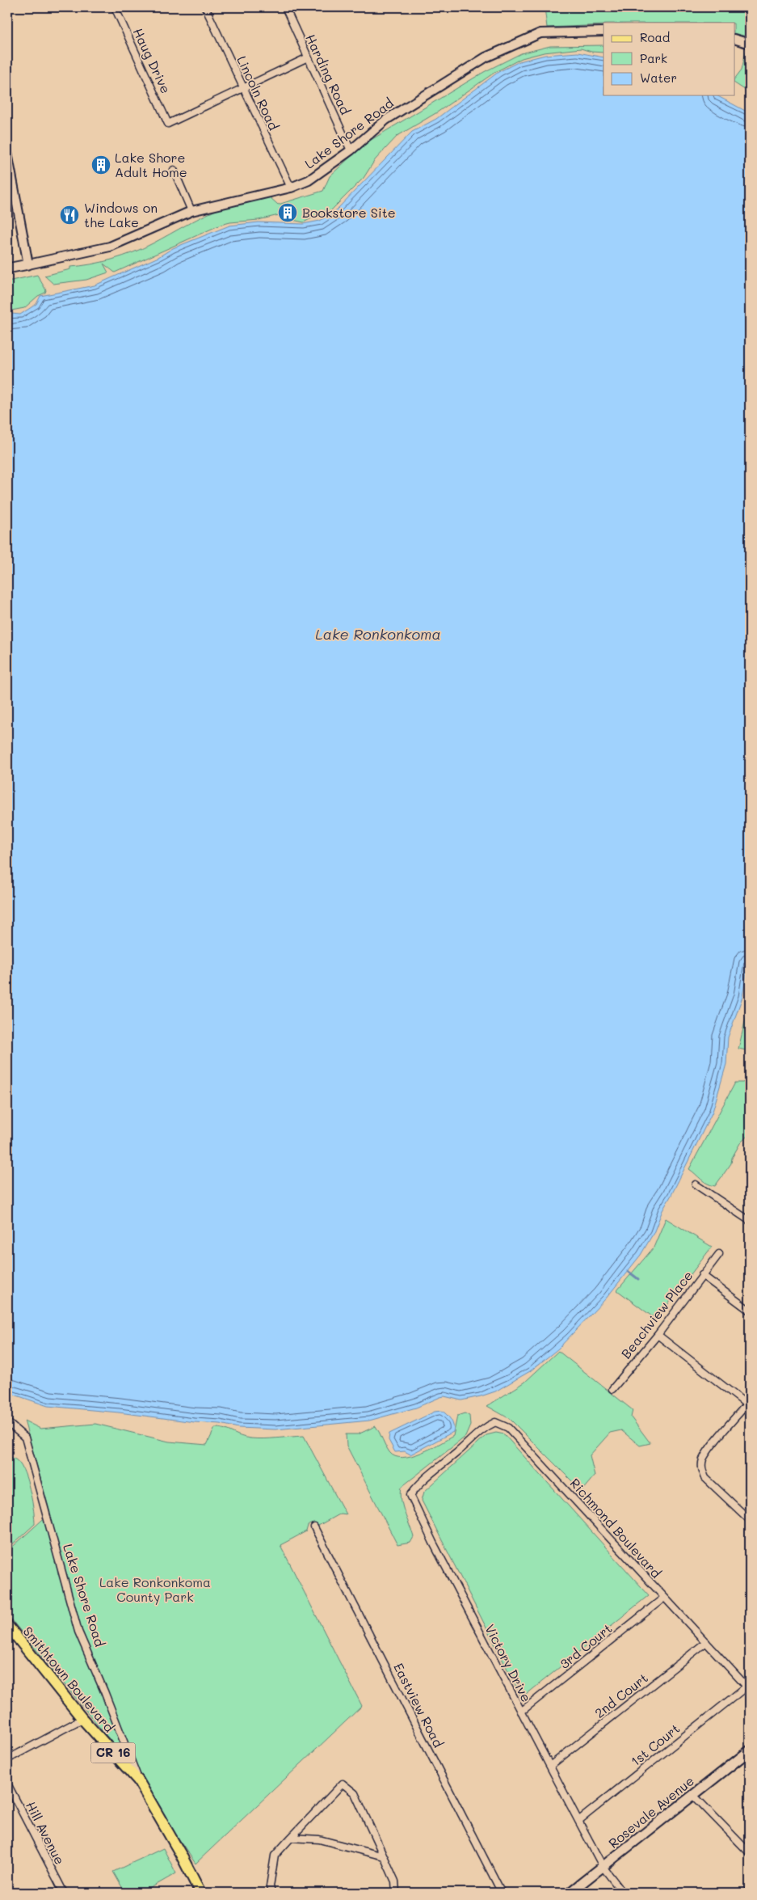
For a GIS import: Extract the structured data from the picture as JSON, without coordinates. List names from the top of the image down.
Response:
{
  "streets": {
    "main road": [
      "Lake Shore Road",
      "Smithtown Boulevard",
      "CR 16",
      "Rosevale Avenue"
    ],
    "street": [
      "Haug Drive",
      "Harding Road",
      "Lincoln Road",
      "Beachview Place",
      "Richmond Boulevard",
      "3rd Court",
      "Victory Drive",
      "2nd Court",
      "Eastview Road",
      "1st Court",
      "Hill Avenue"
    ]
  },
  "crossings": [
    ["Haug Drive", "Lincoln Road"],
    ["Harding Road", "Lake Shore Road"],
    ["Lincoln Road", "Lake Shore Road"],
    ["Lake Shore Road", "Smithtown Boulevard"],
    ["Richmond Boulevard", "3rd Court"],
    ["Richmond Boulevard", "Victory Drive"],
    ["Richmond Boulevard", "2nd Court"],
    ["Richmond Boulevard", "1st Court"],
    ["3rd Court", "Victory Drive"],
    ["Victory Drive", "2nd Court"],
    ["Victory Drive", "1st Court"],
    ["Victory Drive", "Rosevale Avenue"]
  ],
  "water": ["Lake Ronkonkoma"],
  "parks": ["Lake Ronkonkoma County Park"],
  "places": {
    "building": ["Lake Shore Adult Home", "Bookstore Site"],
    "restaurant": ["Windows on the Lake"]
  },
  "legend": ["Road", "Park", "Water"]
}
